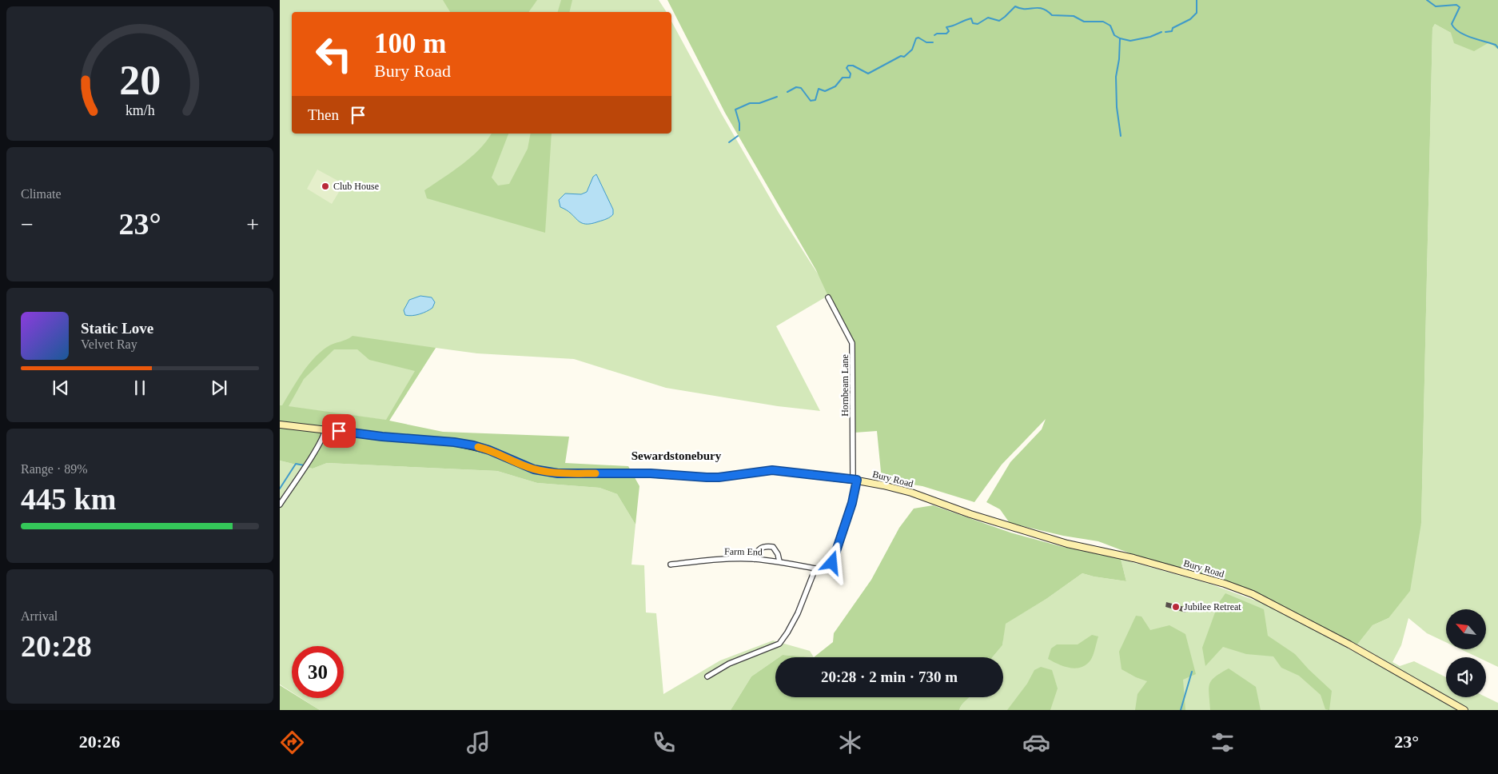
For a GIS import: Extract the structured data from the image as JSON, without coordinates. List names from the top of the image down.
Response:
{
  "streets": {
    "street": ["Hornbeam Lane", "Bury Road", "Farm End"]
  },
  "crossings": [
    ["Hornbeam Lane", "Bury Road"],
    ["Hornbeam Lane", "Farm End"]
  ],
  "districts": ["Sewardstonebury"],
  "places": ["Club House", "Jubilee Retreat"],
  "north": "top left",
  "page": {
    "turn": ["100 m", "Bury Road"],
    "then": "Then",
    "tile": [
      "Climate",
      ["Range · 89%", "445 km"],
      ["Arrival", "20:28"]
    ],
    "heat": ["−", "23°", "+"],
    "song": ["Static Love", "Velvet Ray"],
    "limit": "30",
    "trip": "20:28 · 2 min · 730 m",
    "tabs": ["20:26", "23°"],
    "gauge": ["20", "km/h"]
  }
}
